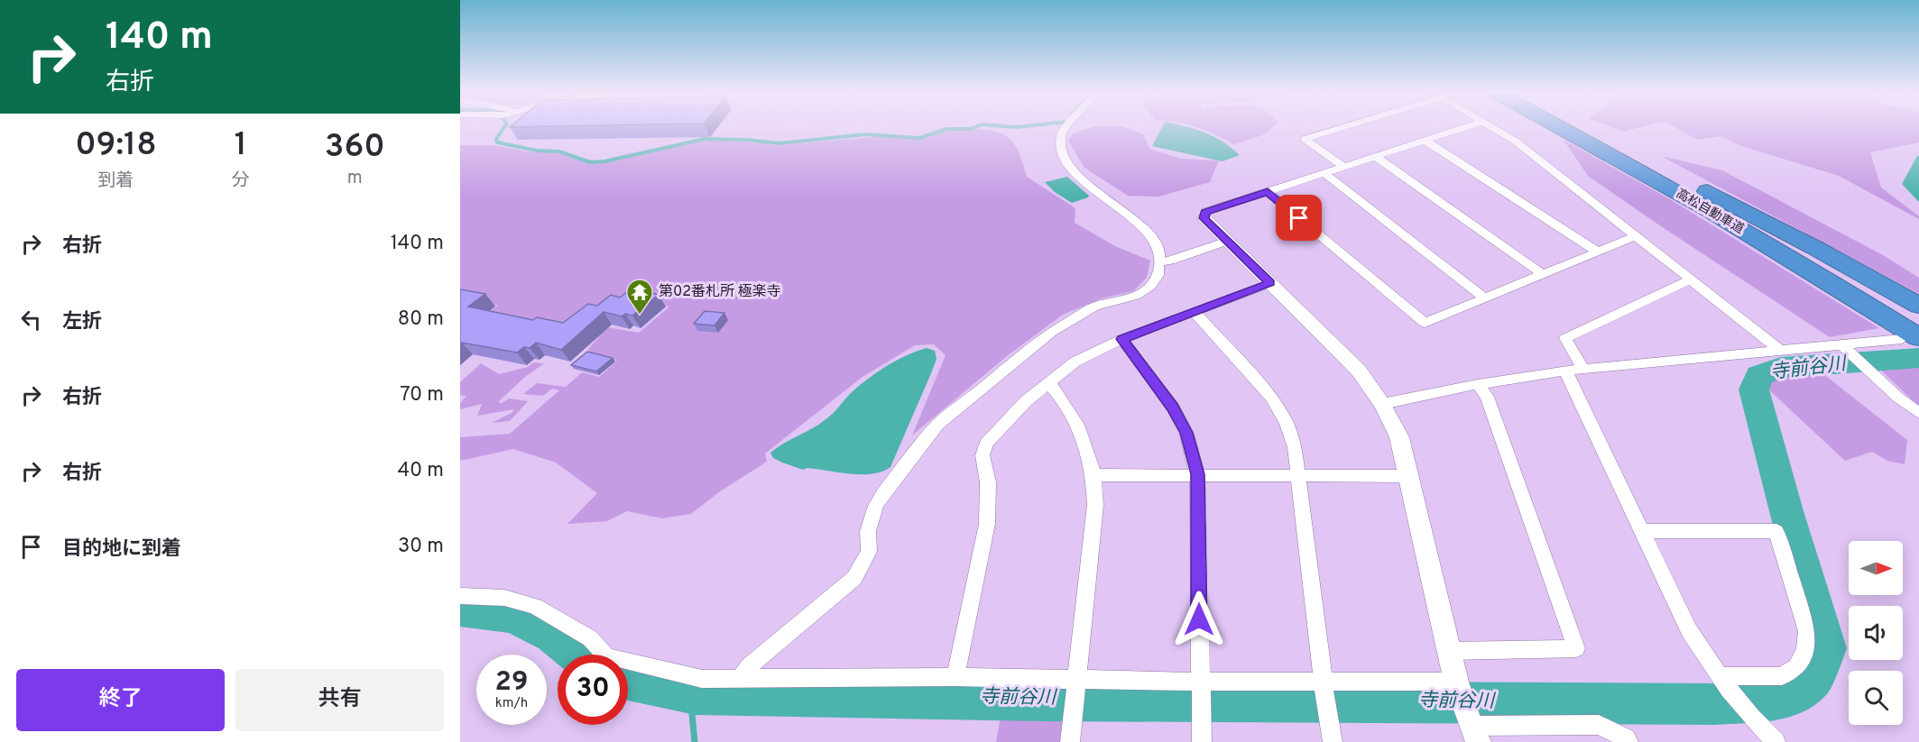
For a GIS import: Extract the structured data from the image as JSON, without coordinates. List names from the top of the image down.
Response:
{
  "streets": {
    "highway": ["高松自動車道"]
  },
  "water": ["寺前谷川"],
  "places": {
    "temple": ["第02番札所 極楽寺"]
  },
  "north": "right",
  "page": {
    "turn": ["140 m", "右折"],
    "eta": [
      "09:18",
      "到着",
      "1",
      "分",
      "360",
      "m"
    ],
    "list": [
      {
        "name": "右折",
        "value": "140 m"
      },
      {
        "name": "左折",
        "value": "80 m"
      },
      {
        "name": "右折",
        "value": "70 m"
      },
      {
        "name": "右折",
        "value": "40 m"
      },
      {
        "name": "目的地に到着",
        "value": "30 m"
      }
    ],
    "speed": "29 km/h",
    "limit": "30",
    "buttons": ["終了", "共有"]
  }
}
